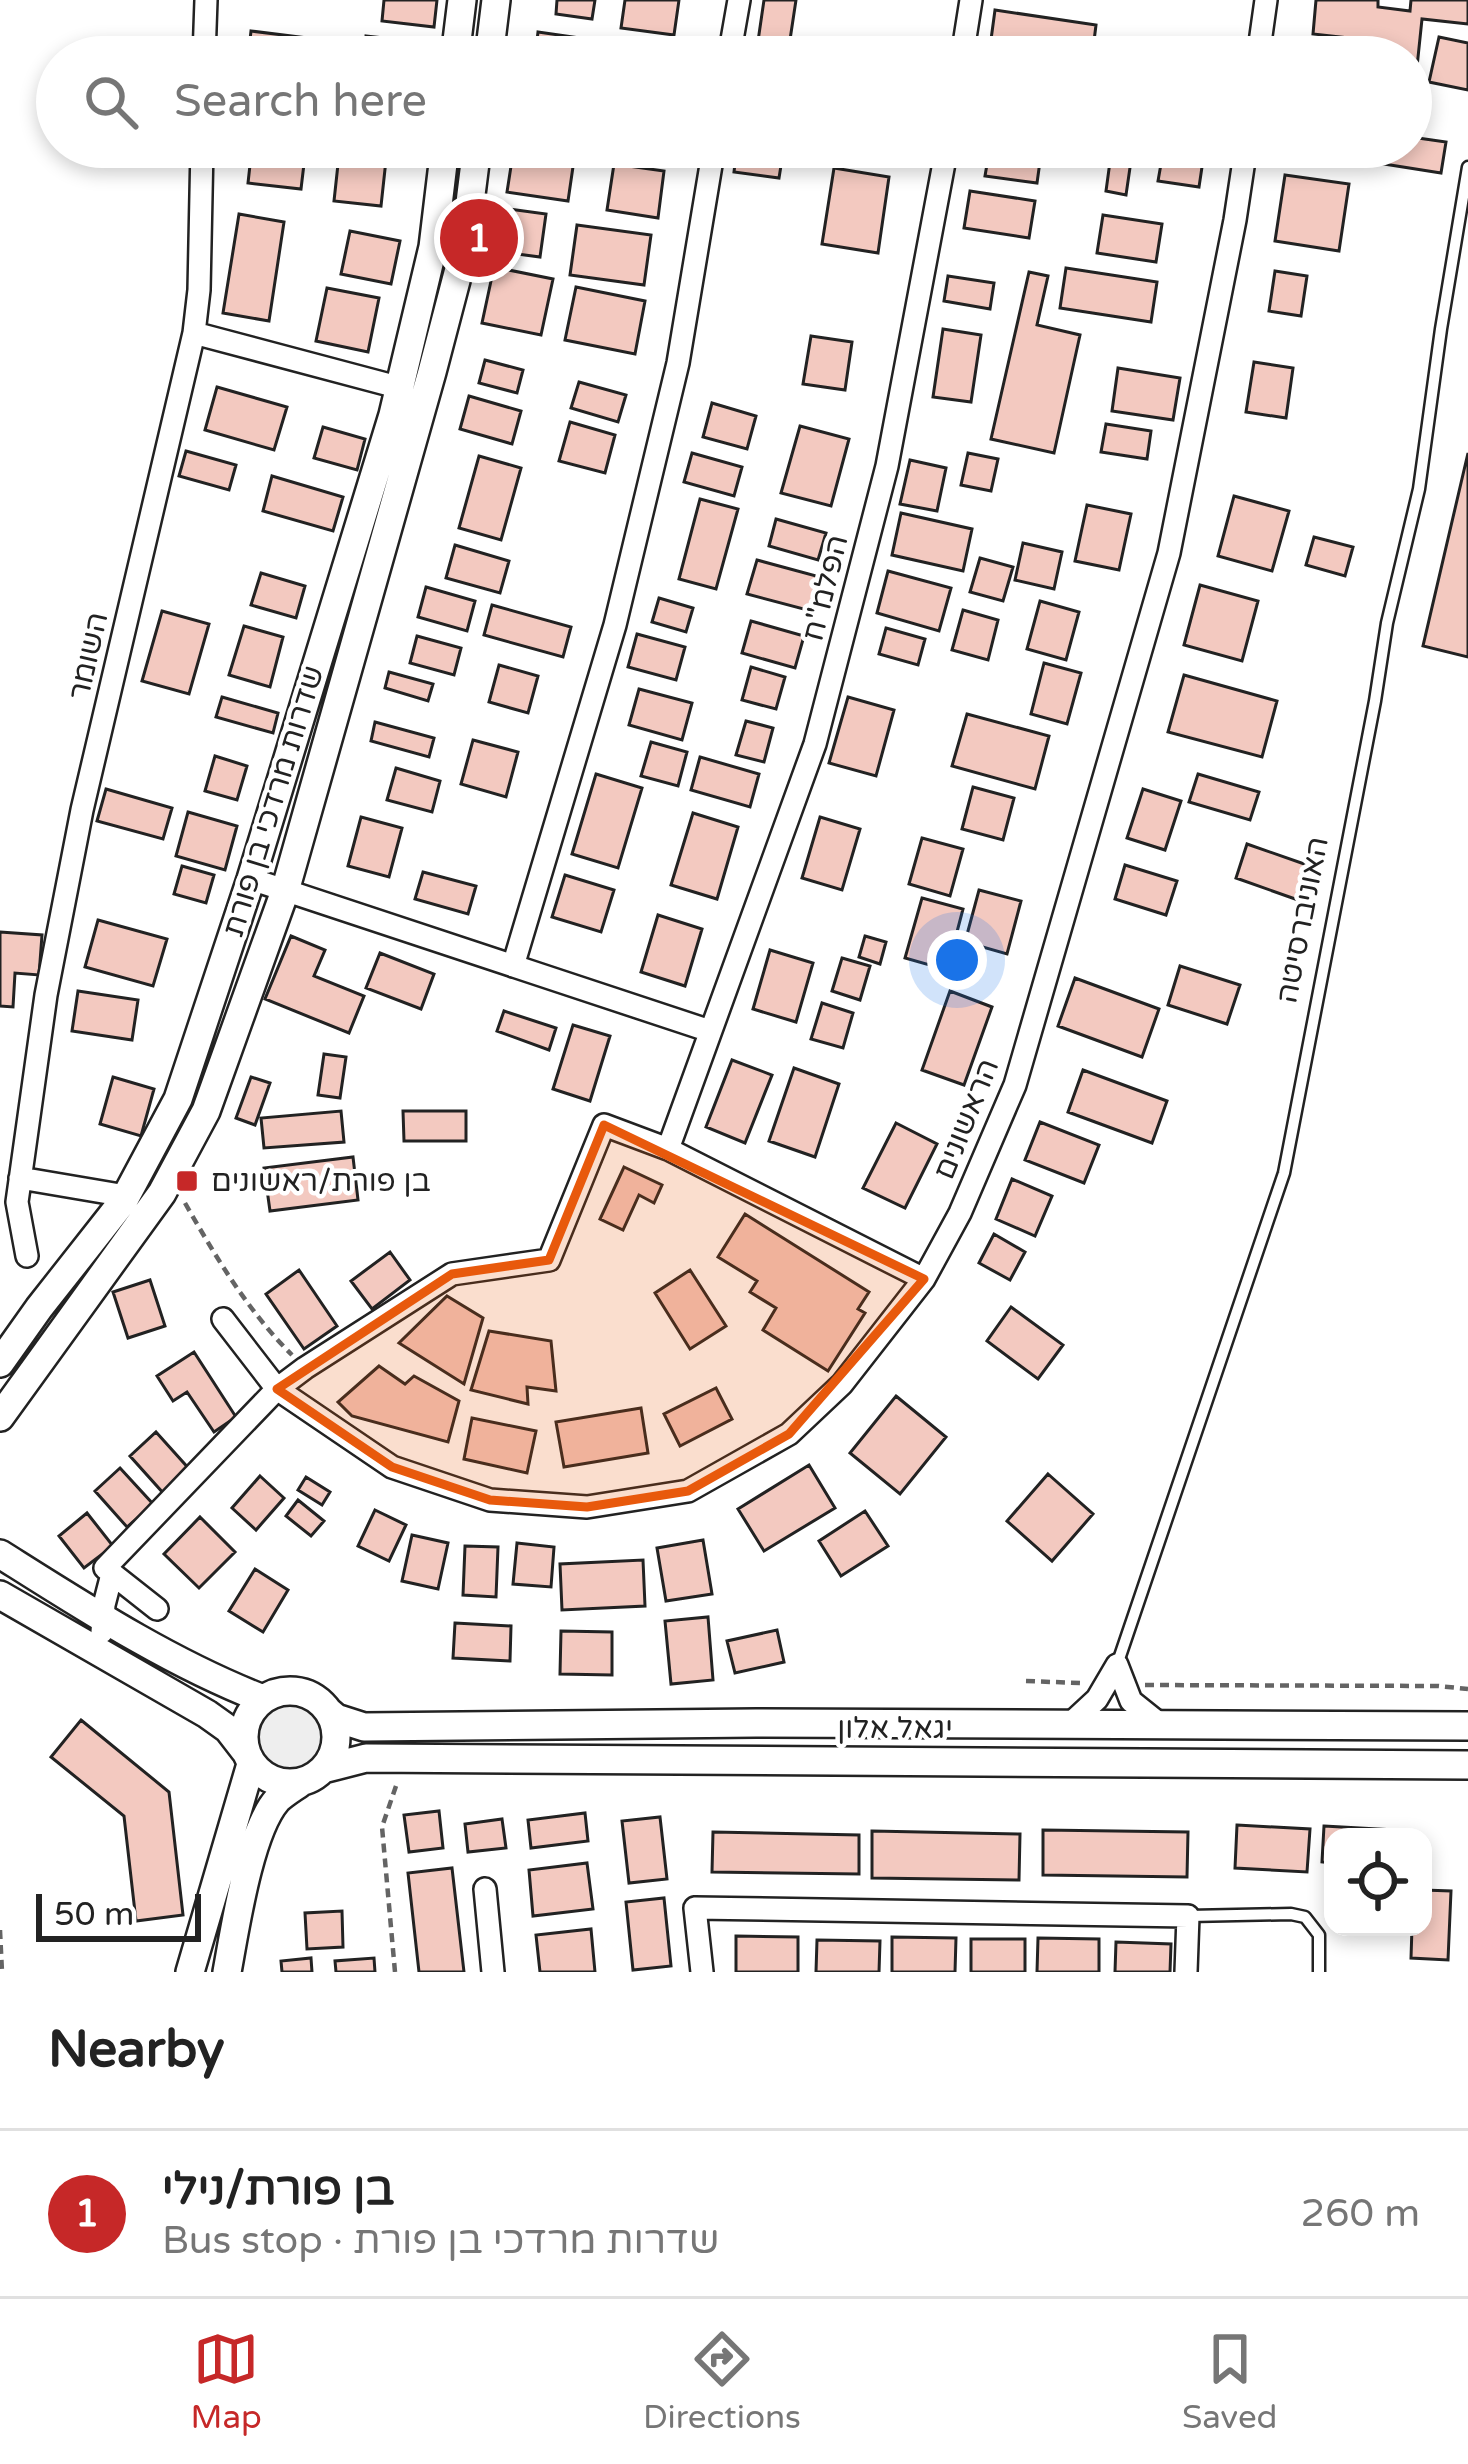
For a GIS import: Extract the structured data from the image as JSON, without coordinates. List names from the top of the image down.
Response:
{
  "streets": {
    "street": [
      "הפלמ\"ח",
      "השומר",
      "שדרות מרדכי בן פורת",
      "האוניברסיטה",
      "הראשונים",
      "יגאל אלון"
    ]
  },
  "crossings": [
    ["האוניברסיטה", "יגאל אלון"]
  ],
  "places": {
    "transit": ["בן פורת/ראשונים"]
  },
  "scale_bar": "50 m",
  "page": {
    "search": "Search here",
    "pins": "1",
    "scale": "50 m",
    "heading": "Nearby",
    "list": [
      {
        "mark": "1",
        "name": "בן פורת/נילי",
        "note": "Bus stop · שדרות מרדכי בן פורת",
        "value": "260 m"
      }
    ],
    "nav": ["Map", "Directions", "Saved"]
  }
}
